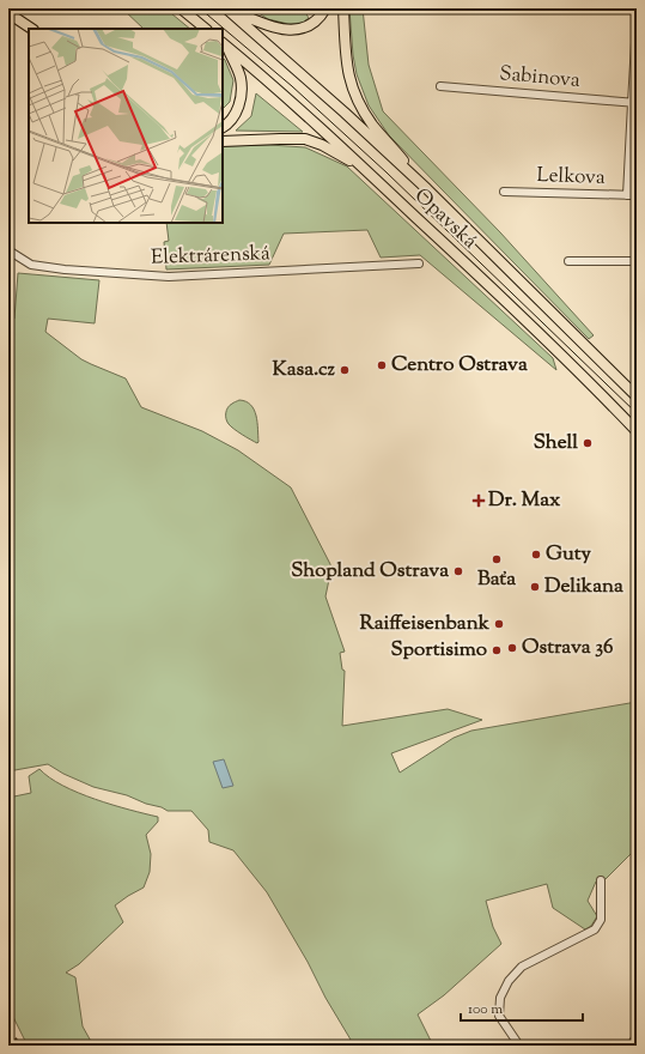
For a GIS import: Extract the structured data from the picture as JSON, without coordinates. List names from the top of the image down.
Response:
{
  "streets": {
    "main road": ["Opavská"],
    "street": ["Sabinova", "Lelkova", "Elektrárenská"]
  },
  "places": {
    "other": [
      "Centro Ostrava",
      "Kasa.cz",
      "Shell",
      "Guty",
      "Baťa",
      "Shopland Ostrava",
      "Delikana",
      "Raiffeisenbank",
      "Ostrava 36",
      "Sportisimo"
    ],
    "health": ["Dr. Max"]
  },
  "scale_bar": "100 m"
}
